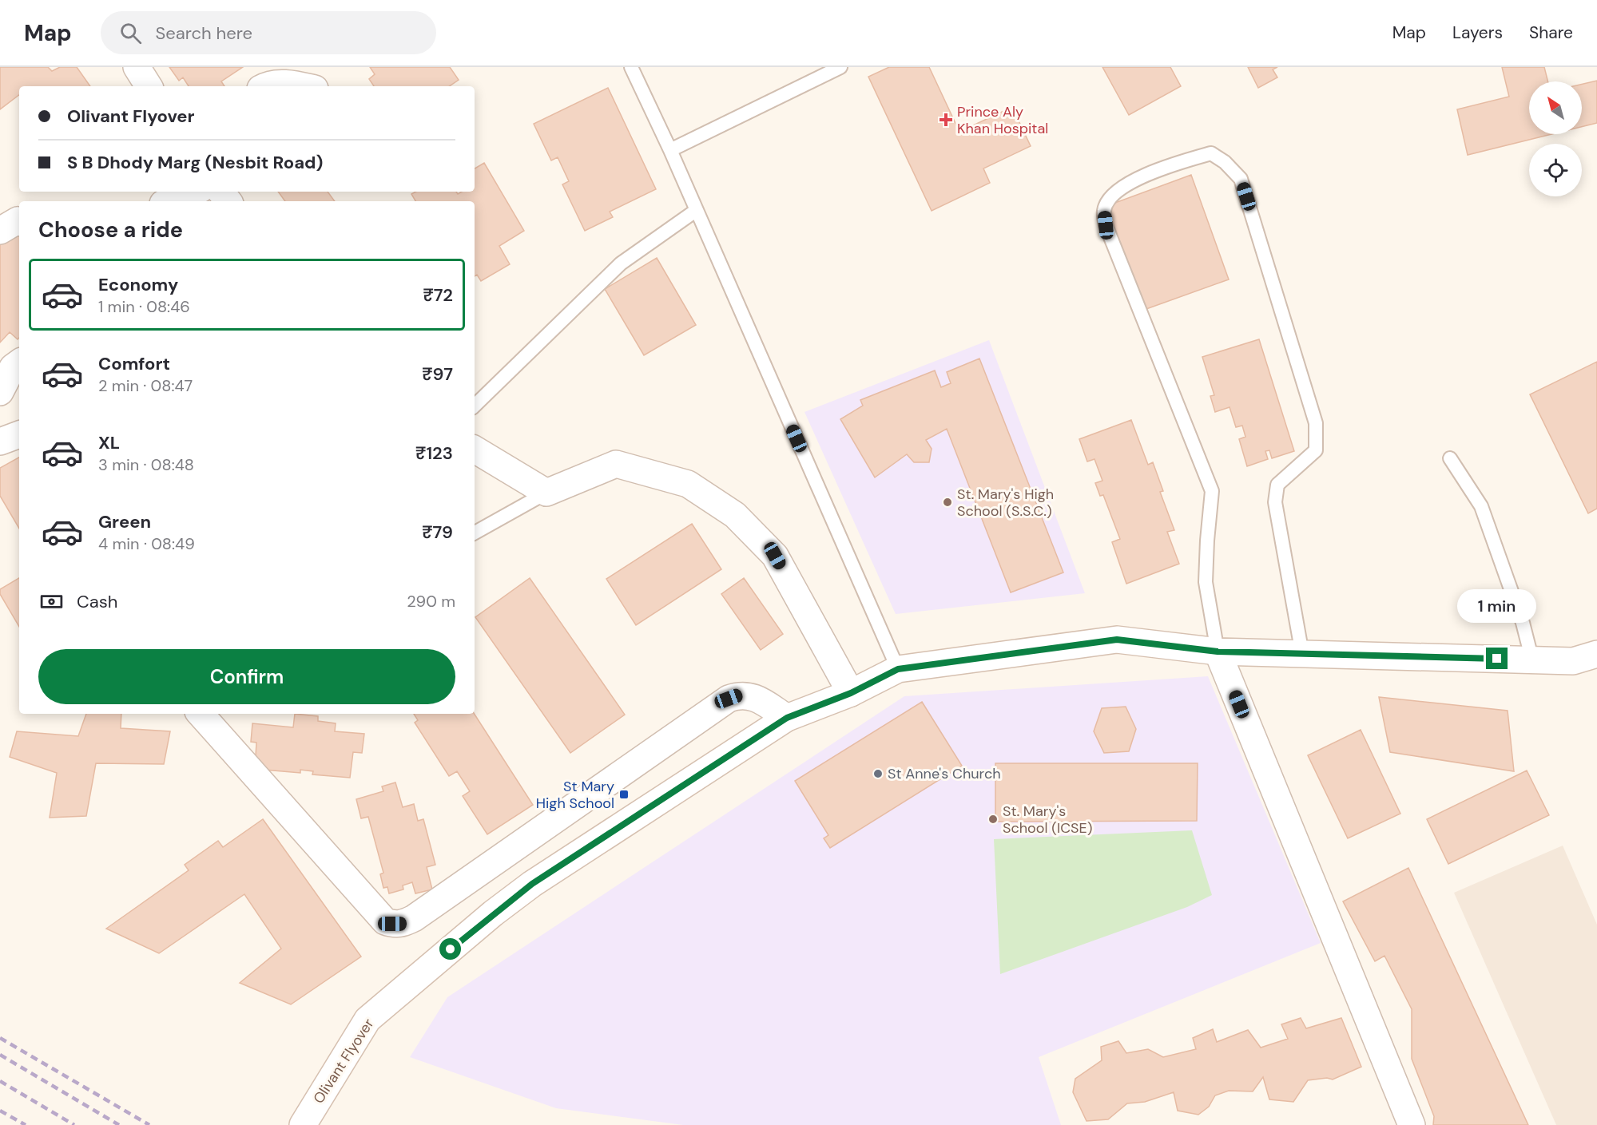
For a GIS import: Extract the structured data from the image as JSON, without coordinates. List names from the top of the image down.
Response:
{
  "streets": {
    "street": ["Olivant Flyover"]
  },
  "places": {
    "health": ["Prince Aly Khan Hospital"],
    "other": ["St. Mary's High School (S.S.C.)", "St Anne's Church", "St. Mary's School (ICSE)"],
    "transit": ["St Mary High School"]
  },
  "north": "top left",
  "page": {
    "header": "Map",
    "search": "Search here",
    "nav": ["Map", "Layers", "Share"],
    "banner": ["Olivant Flyover", "S B Dhody Marg (Nesbit Road)"],
    "heading": "Choose a ride",
    "list": [
      {
        "name": "Economy",
        "note": "1 min · 08:46",
        "value": "₹72"
      },
      {
        "name": "Comfort",
        "note": "2 min · 08:47",
        "value": "₹97"
      },
      {
        "name": "XL",
        "note": "3 min · 08:48",
        "value": "₹123"
      },
      {
        "name": "Green",
        "note": "4 min · 08:49",
        "value": "₹79"
      }
    ],
    "pay": ["Cash", "290 m"],
    "bubble": "1 min",
    "buttons": "Confirm"
  }
}
